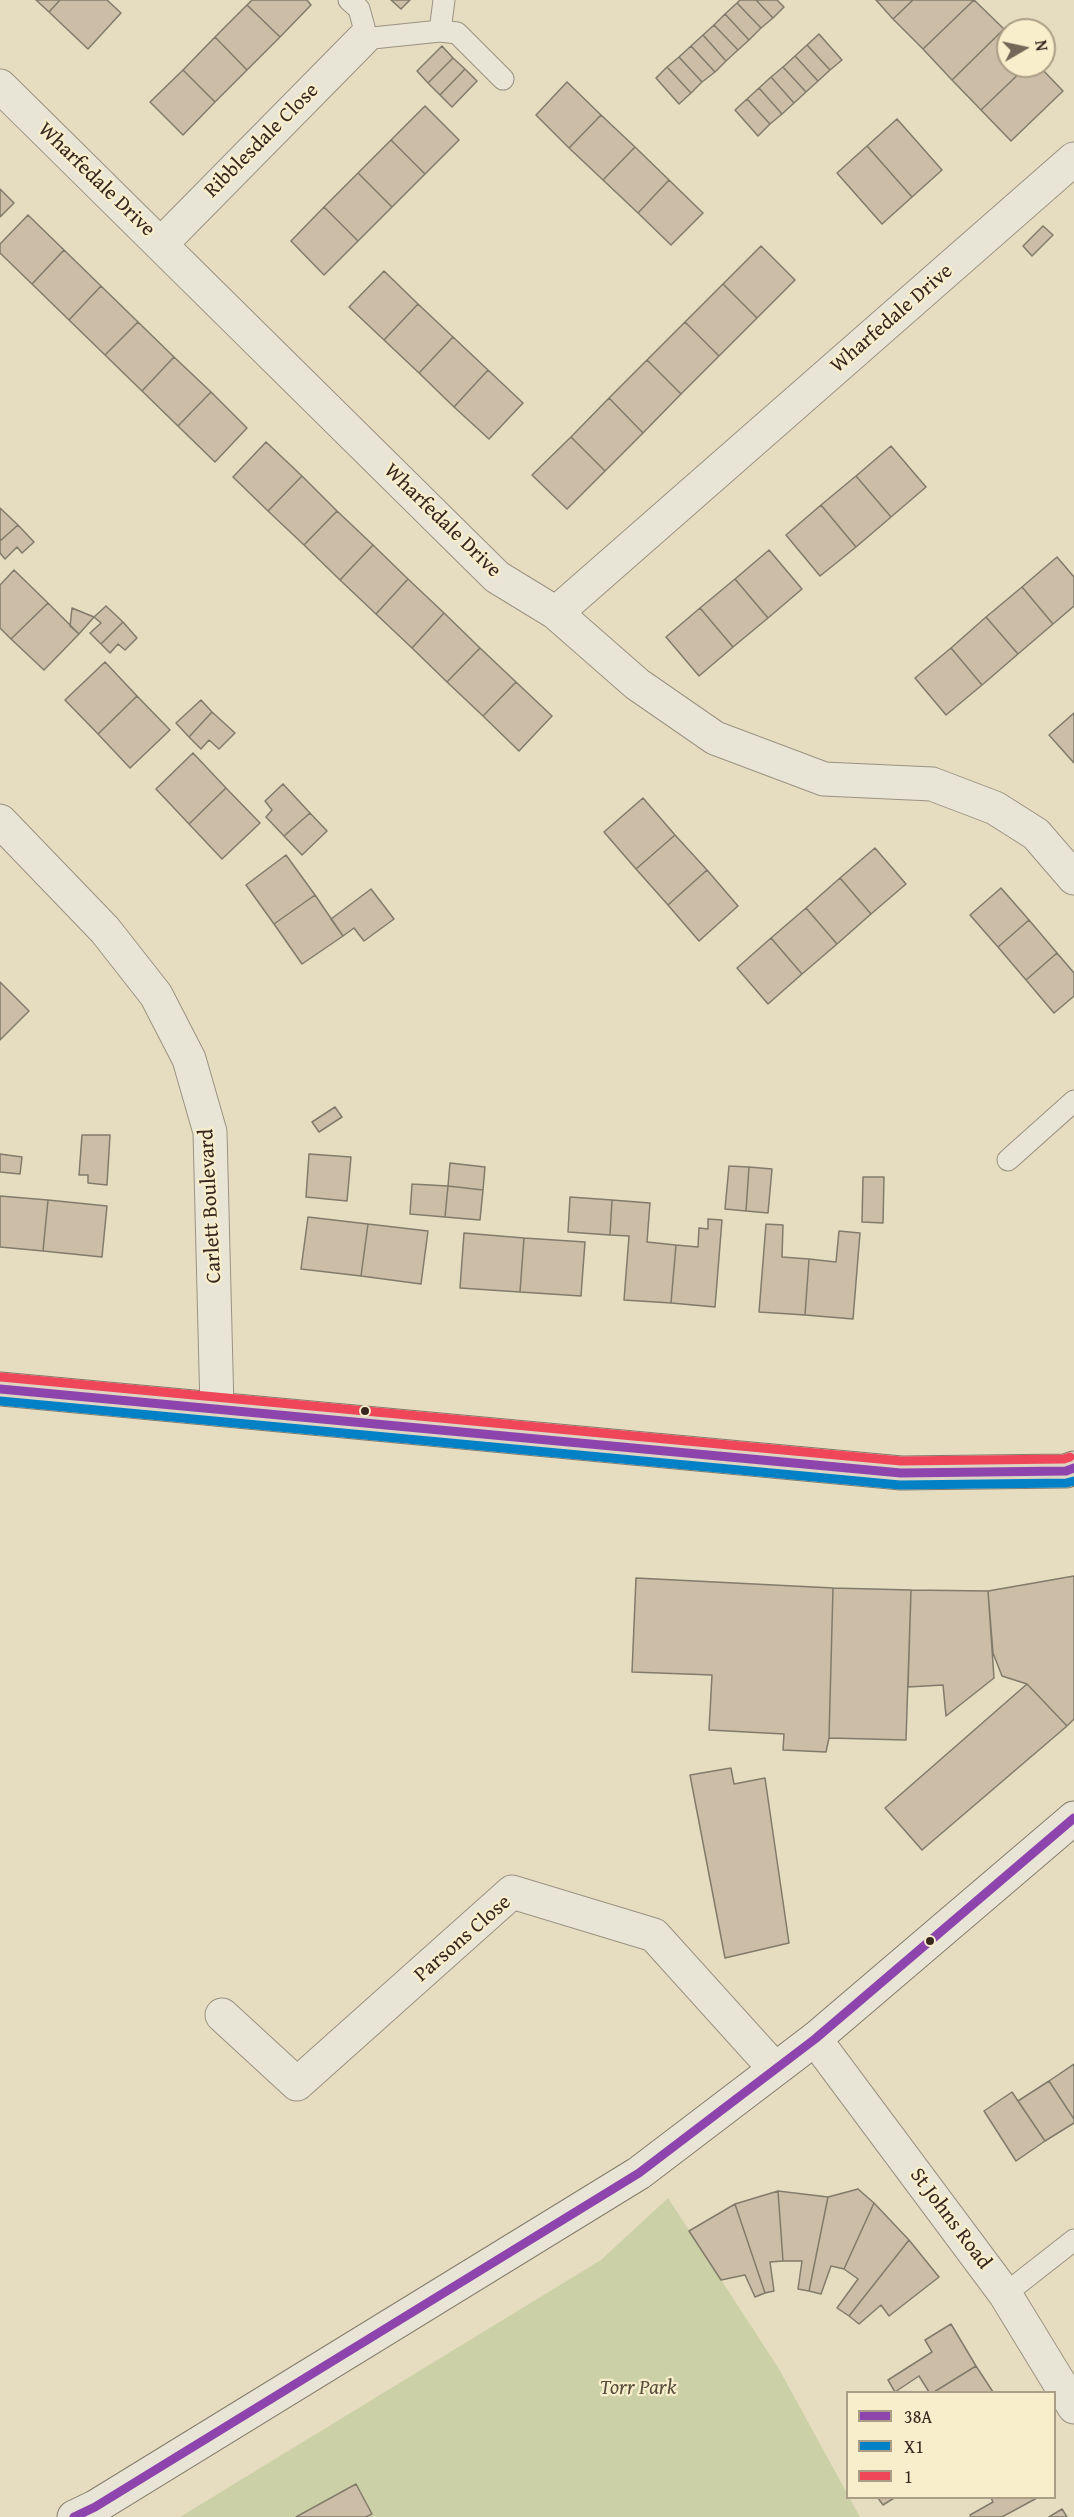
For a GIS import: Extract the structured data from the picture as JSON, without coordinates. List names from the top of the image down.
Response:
{
  "streets": {
    "street": [
      "Ribblesdale Close",
      "Wharfedale Drive",
      "Carlett Boulevard",
      "Parsons Close",
      "St Johns Road"
    ]
  },
  "crossings": [
    ["Ribblesdale Close", "Wharfedale Drive"]
  ],
  "parks": ["Torr Park"],
  "lines": ["transit line 1", "transit line 38A", "transit line X1"],
  "legend": ["38A", "X1", "1"],
  "north": "right"
}
